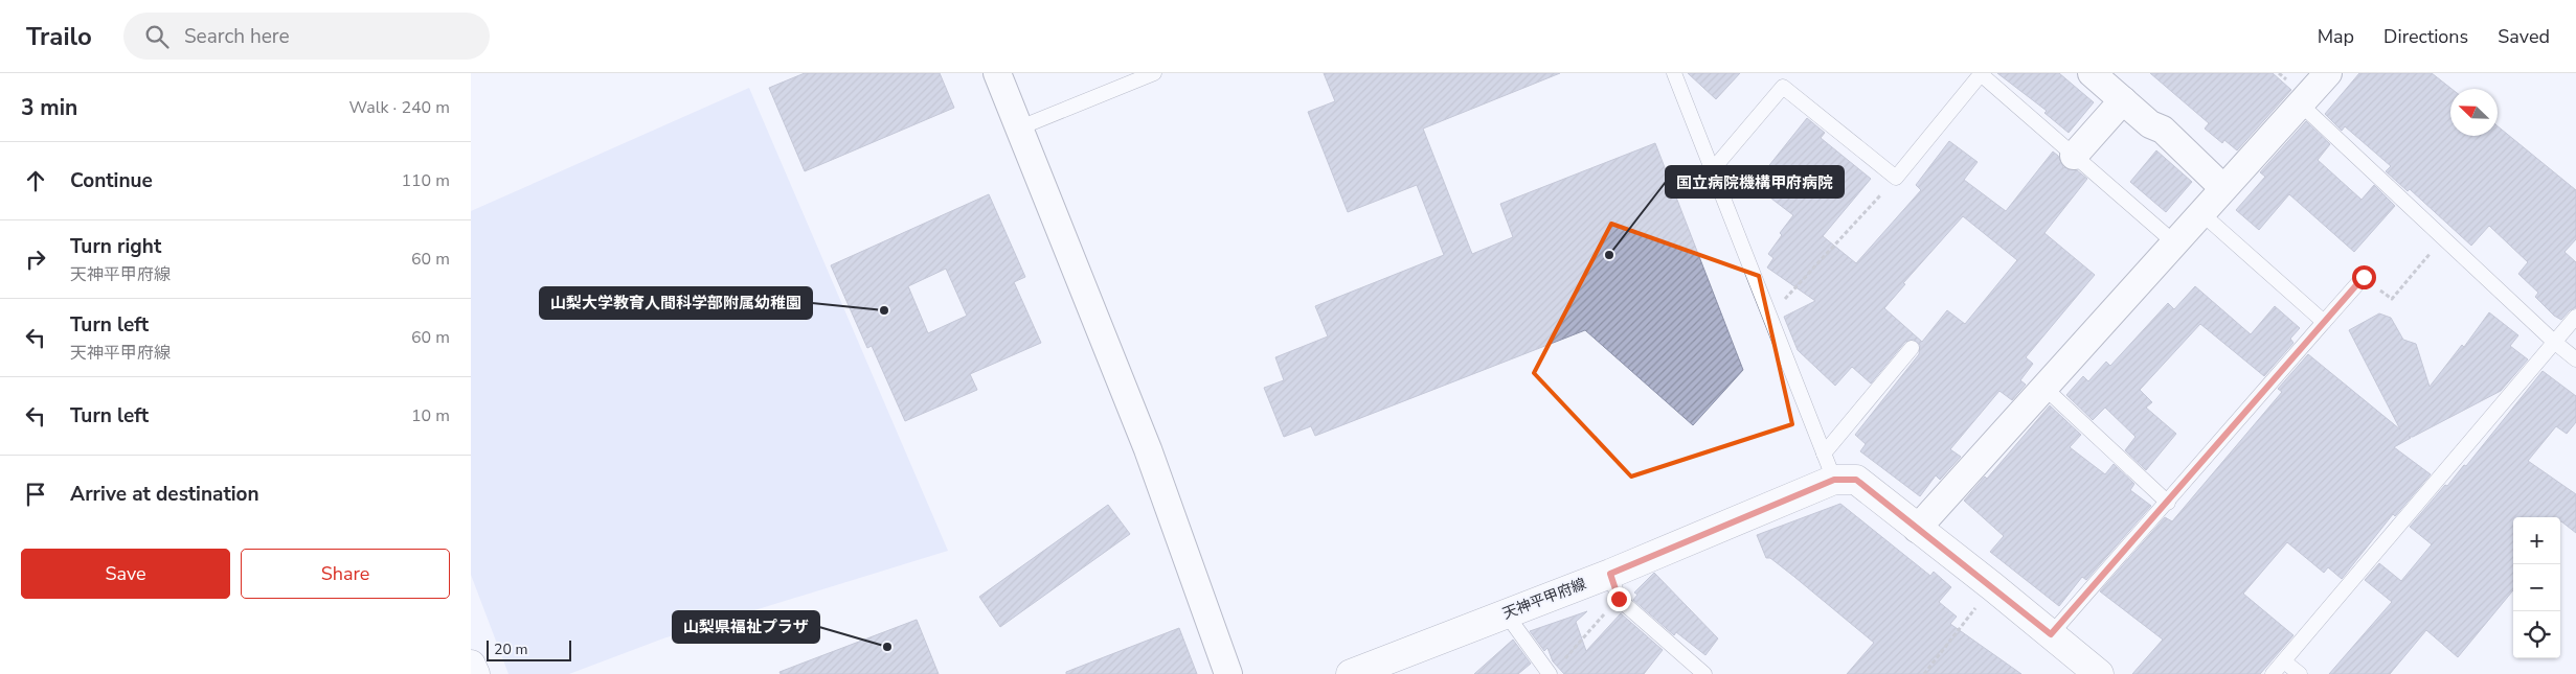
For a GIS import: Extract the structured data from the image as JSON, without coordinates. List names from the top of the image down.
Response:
{
  "streets": {
    "main road": ["天神平甲府線"]
  },
  "places": ["国立病院機構甲府病院", "山梨大学教育人間科学部附属幼稚園", "山梨県福祉プラザ"],
  "scale_bar": "20 m",
  "north": "top left",
  "page": {
    "header": "Trailo",
    "search": "Search here",
    "nav": ["Map", "Directions", "Saved"],
    "heading": ["3 min", "Walk · 240 m"],
    "list": [
      ["Continue", "110 m"],
      ["Turn right", "天神平甲府線", "60 m"],
      ["Turn left", "天神平甲府線", "60 m"],
      ["Turn left", "10 m"],
      "Arrive at destination"
    ],
    "map_buttons": ["+", "−"],
    "buttons": ["Save", "Share"],
    "scale": "20 m"
  }
}
